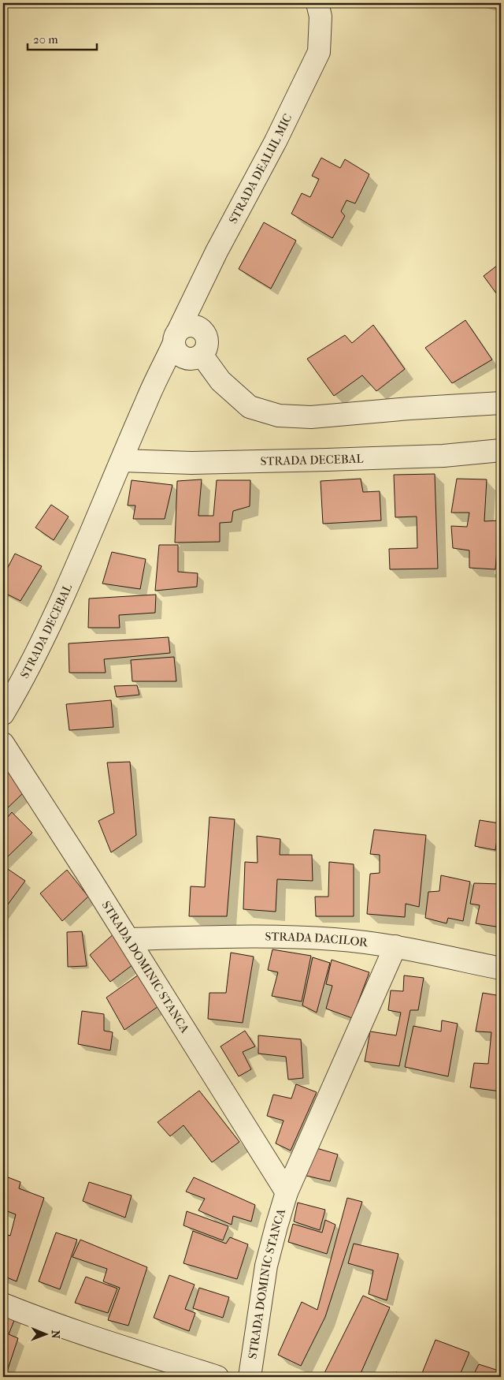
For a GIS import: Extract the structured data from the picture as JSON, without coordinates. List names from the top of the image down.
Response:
{
  "streets": {
    "street": [
      "STRADA DEALUL MIC",
      "STRADA DECEBAL",
      "STRADA DACILOR",
      "STRADA DOMINIC STANCA"
    ]
  },
  "crossings": [
    ["STRADA DEALUL MIC", "STRADA DECEBAL"],
    ["STRADA DACILOR", "STRADA DOMINIC STANCA"]
  ],
  "scale_bar": "20 m",
  "north": "right"
}
